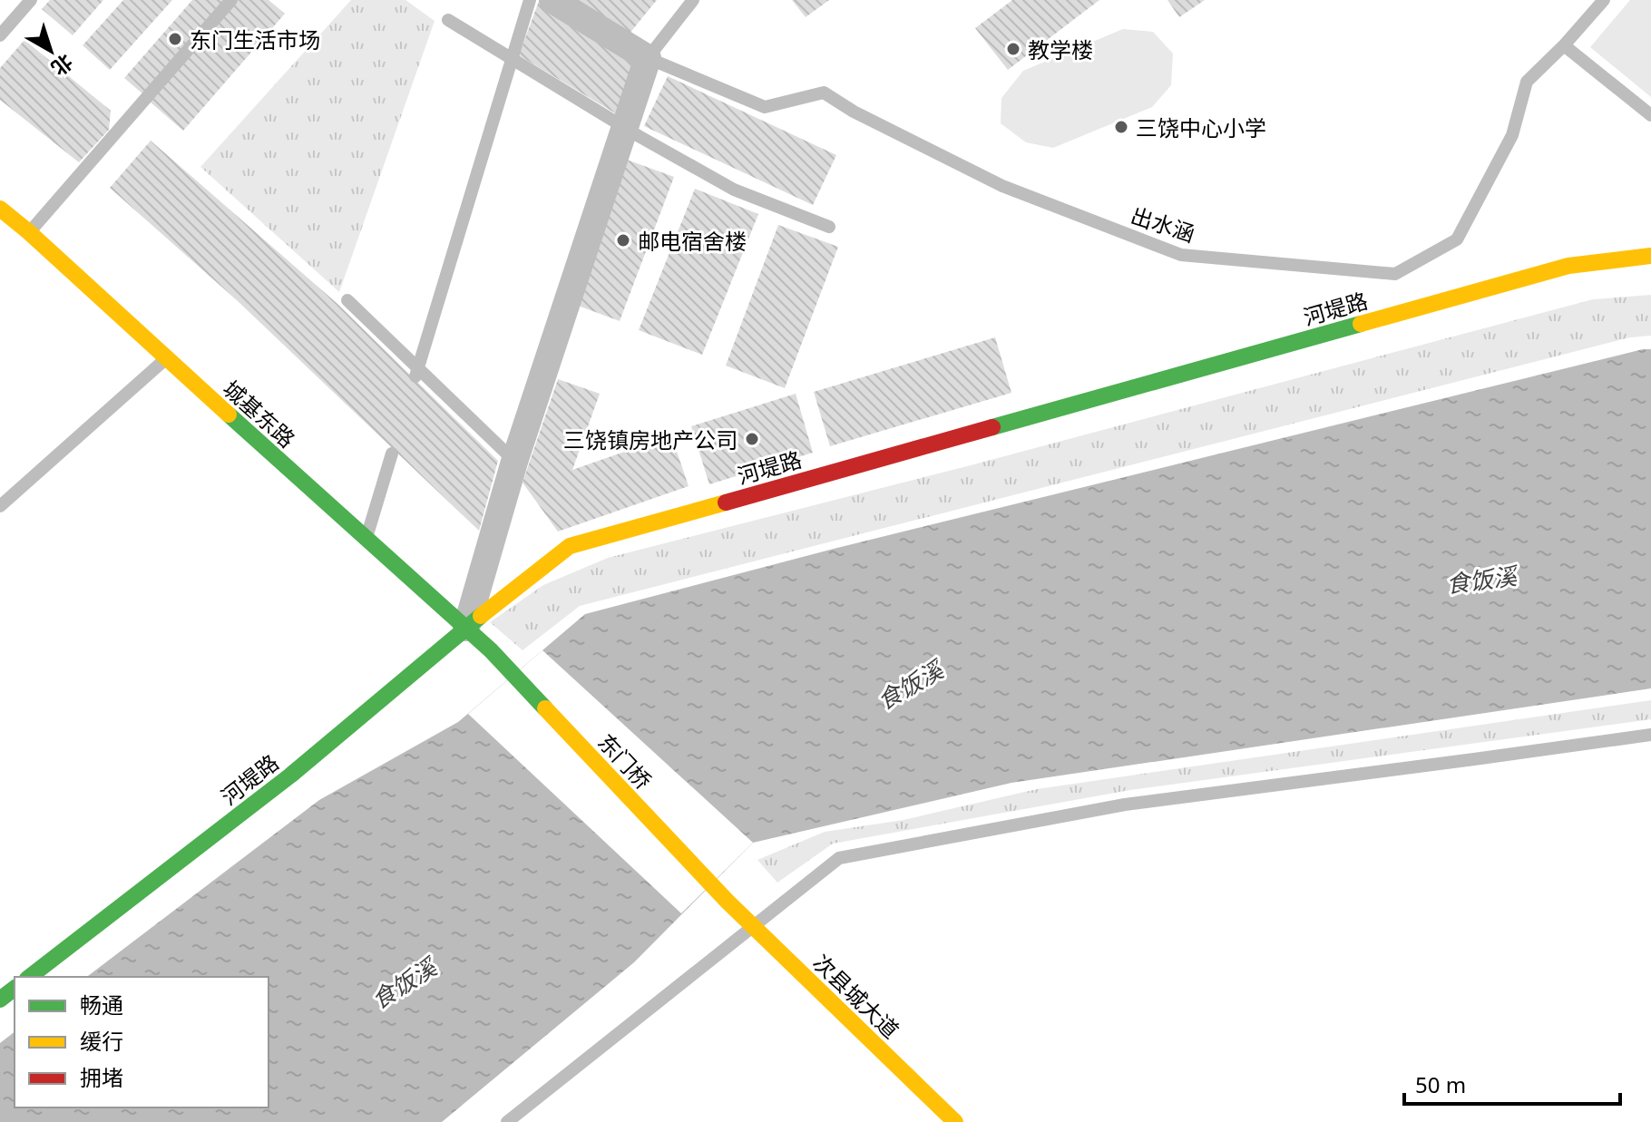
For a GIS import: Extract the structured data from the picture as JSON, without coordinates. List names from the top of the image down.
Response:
{
  "streets": {
    "main road": [
      "河堤路",
      "城基东路",
      "东门桥",
      "次县城大道"
    ],
    "lane": ["出水涵"]
  },
  "crossings": [
    ["河堤路", "城基东路"],
    ["城基东路", "东门桥"],
    ["东门桥", "次县城大道"]
  ],
  "water": ["食饭溪"],
  "places": [
    "东门生活市场",
    "教学楼",
    "三饶中心小学",
    "邮电宿舍楼",
    "三饶镇房地产公司"
  ],
  "legend": ["畅通", "缓行", "拥堵"],
  "scale_bar": "50 m",
  "north": "bottom right"
}
